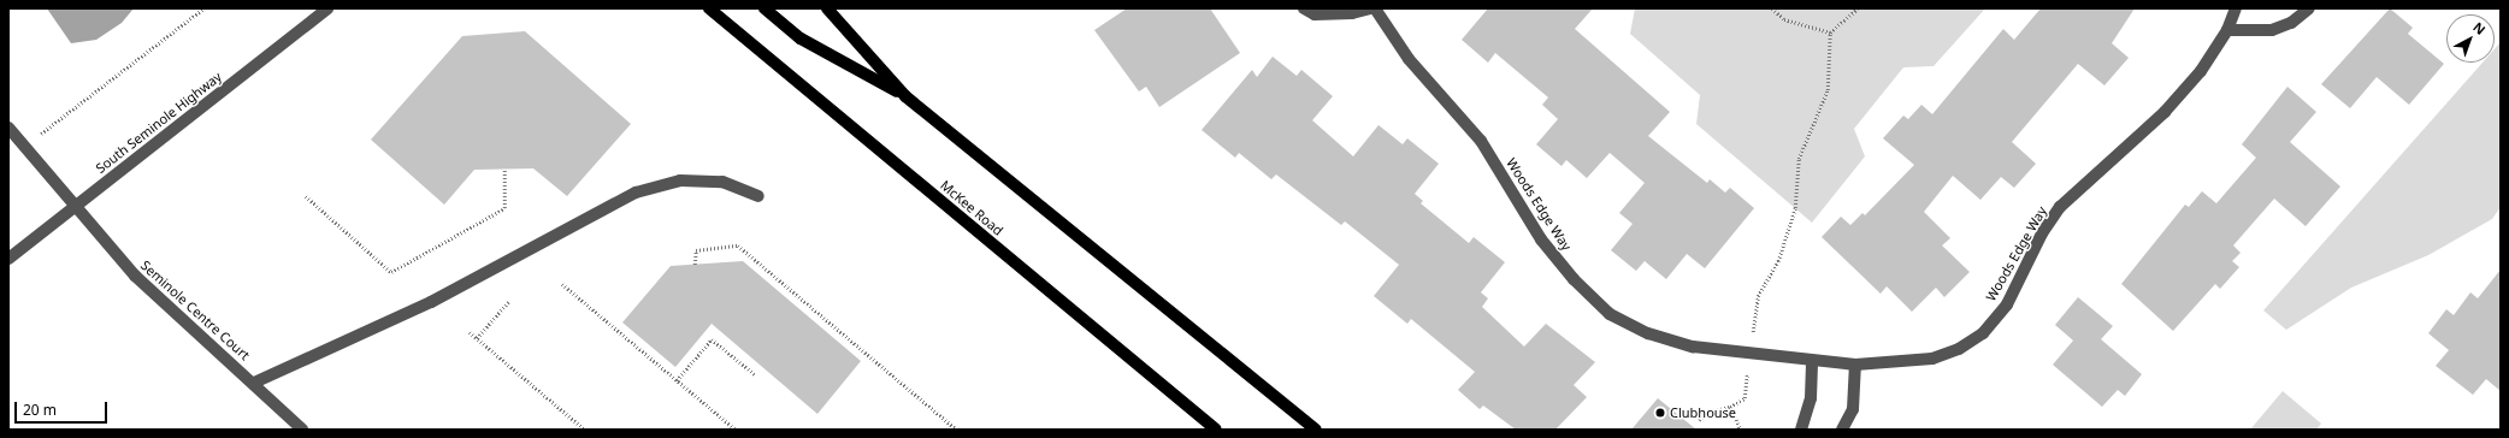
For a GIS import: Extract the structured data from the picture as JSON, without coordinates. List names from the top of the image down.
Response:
{
  "streets": {
    "main road": ["McKee Road"],
    "street": ["South Seminole Highway", "Woods Edge Way", "Seminole Centre Court"]
  },
  "crossings": [
    ["South Seminole Highway", "Seminole Centre Court"]
  ],
  "places": ["Clubhouse"],
  "scale_bar": "20 m",
  "north": "top right"
}
